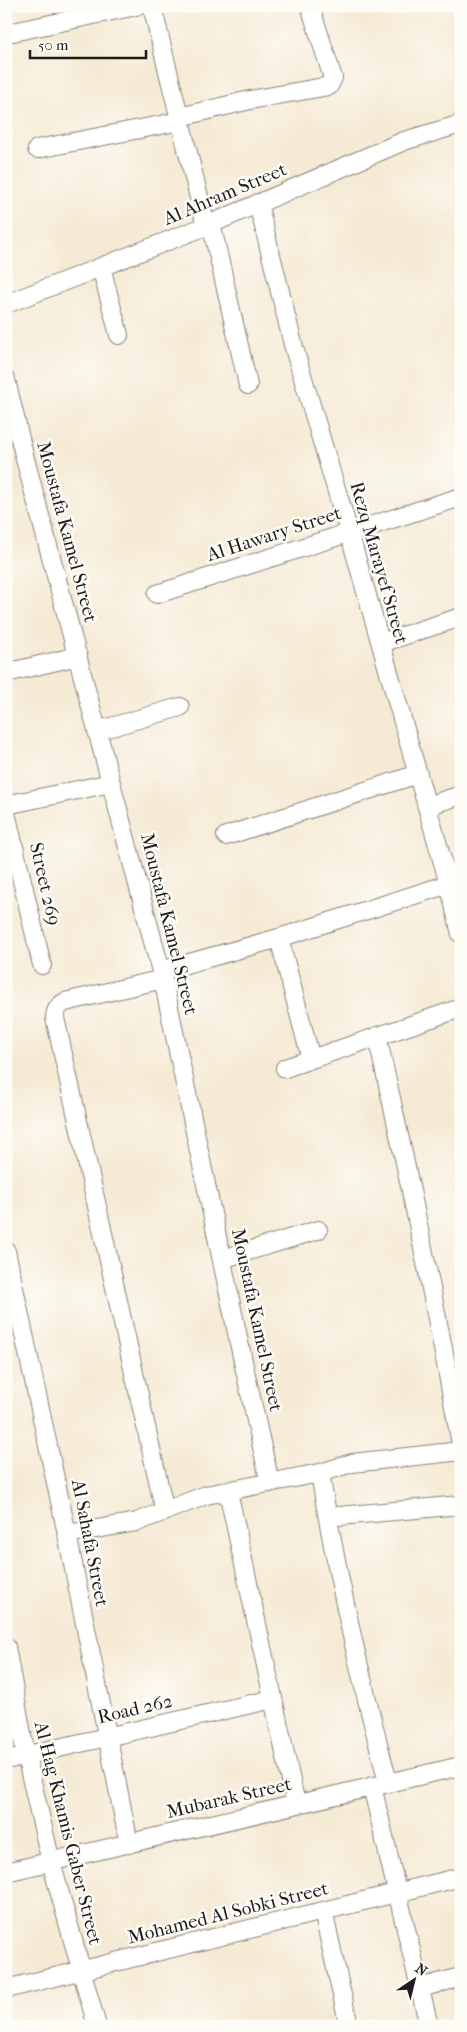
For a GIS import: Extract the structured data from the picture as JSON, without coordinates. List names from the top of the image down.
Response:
{
  "streets": {
    "street": [
      "Al Ahram Street",
      "Moustafa Kamel Street",
      "Al Hawary Street",
      "Rezq Marayef Street",
      "Street 269",
      "Al Sahafa Street",
      "Road 262",
      "Mubarak Street",
      "Al Hag Khamis Gaber Street",
      "Mohamed Al Sobki Street"
    ]
  },
  "crossings": [
    ["Al Ahram Street", "Rezq Marayef Street"],
    ["Al Hawary Street", "Rezq Marayef Street"],
    ["Al Sahafa Street", "Road 262"],
    ["Al Sahafa Street", "Mubarak Street"],
    ["Road 262", "Al Hag Khamis Gaber Street"],
    ["Mubarak Street", "Al Hag Khamis Gaber Street"],
    ["Al Hag Khamis Gaber Street", "Mohamed Al Sobki Street"]
  ],
  "scale_bar": "50 m",
  "north": "top right"
}
